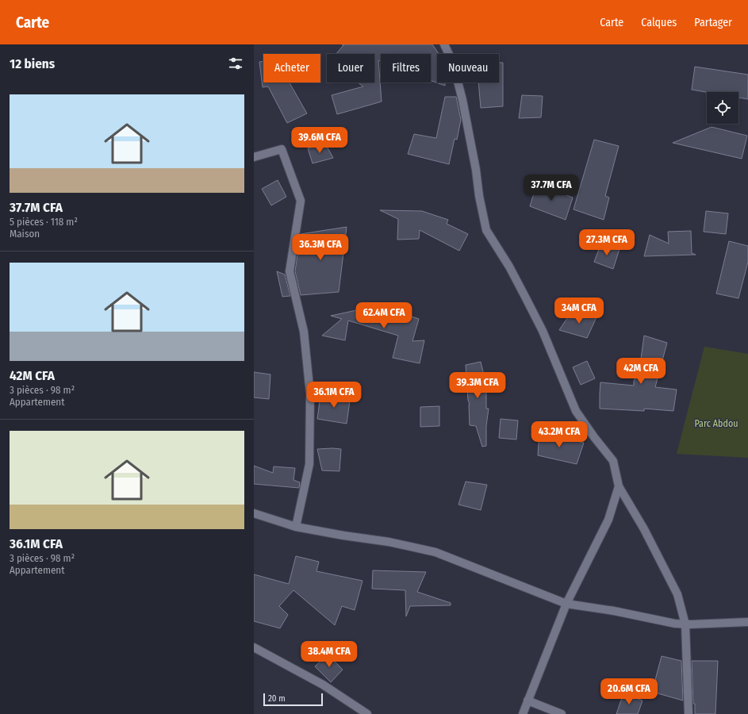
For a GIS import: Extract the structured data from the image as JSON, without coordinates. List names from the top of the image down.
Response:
{
  "parks": ["Parc Abdou"],
  "scale_bar": "20 m",
  "page": {
    "header": "Carte",
    "nav": ["Carte", "Calques", "Partager"],
    "heading": "12 biens",
    "chip": [
      "Acheter",
      "Louer",
      "Filtres",
      "Nouveau"
    ],
    "list": [
      {
        "name": "37.7M CFA",
        "note": "5 pièces · 118 m² · Maison"
      },
      {
        "name": "42M CFA",
        "note": "3 pièces · 98 m² · Appartement"
      },
      {
        "name": "36.1M CFA",
        "note": "3 pièces · 98 m² · Appartement"
      }
    ],
    "price": [
      "39.6M CFA",
      "37.7M CFA",
      "27.3M CFA",
      "36.3M CFA",
      "34M CFA",
      "62.4M CFA",
      "42M CFA",
      "39.3M CFA",
      "36.1M CFA",
      "43.2M CFA",
      "38.4M CFA",
      "20.6M CFA"
    ],
    "scale": "20 m"
  }
}
